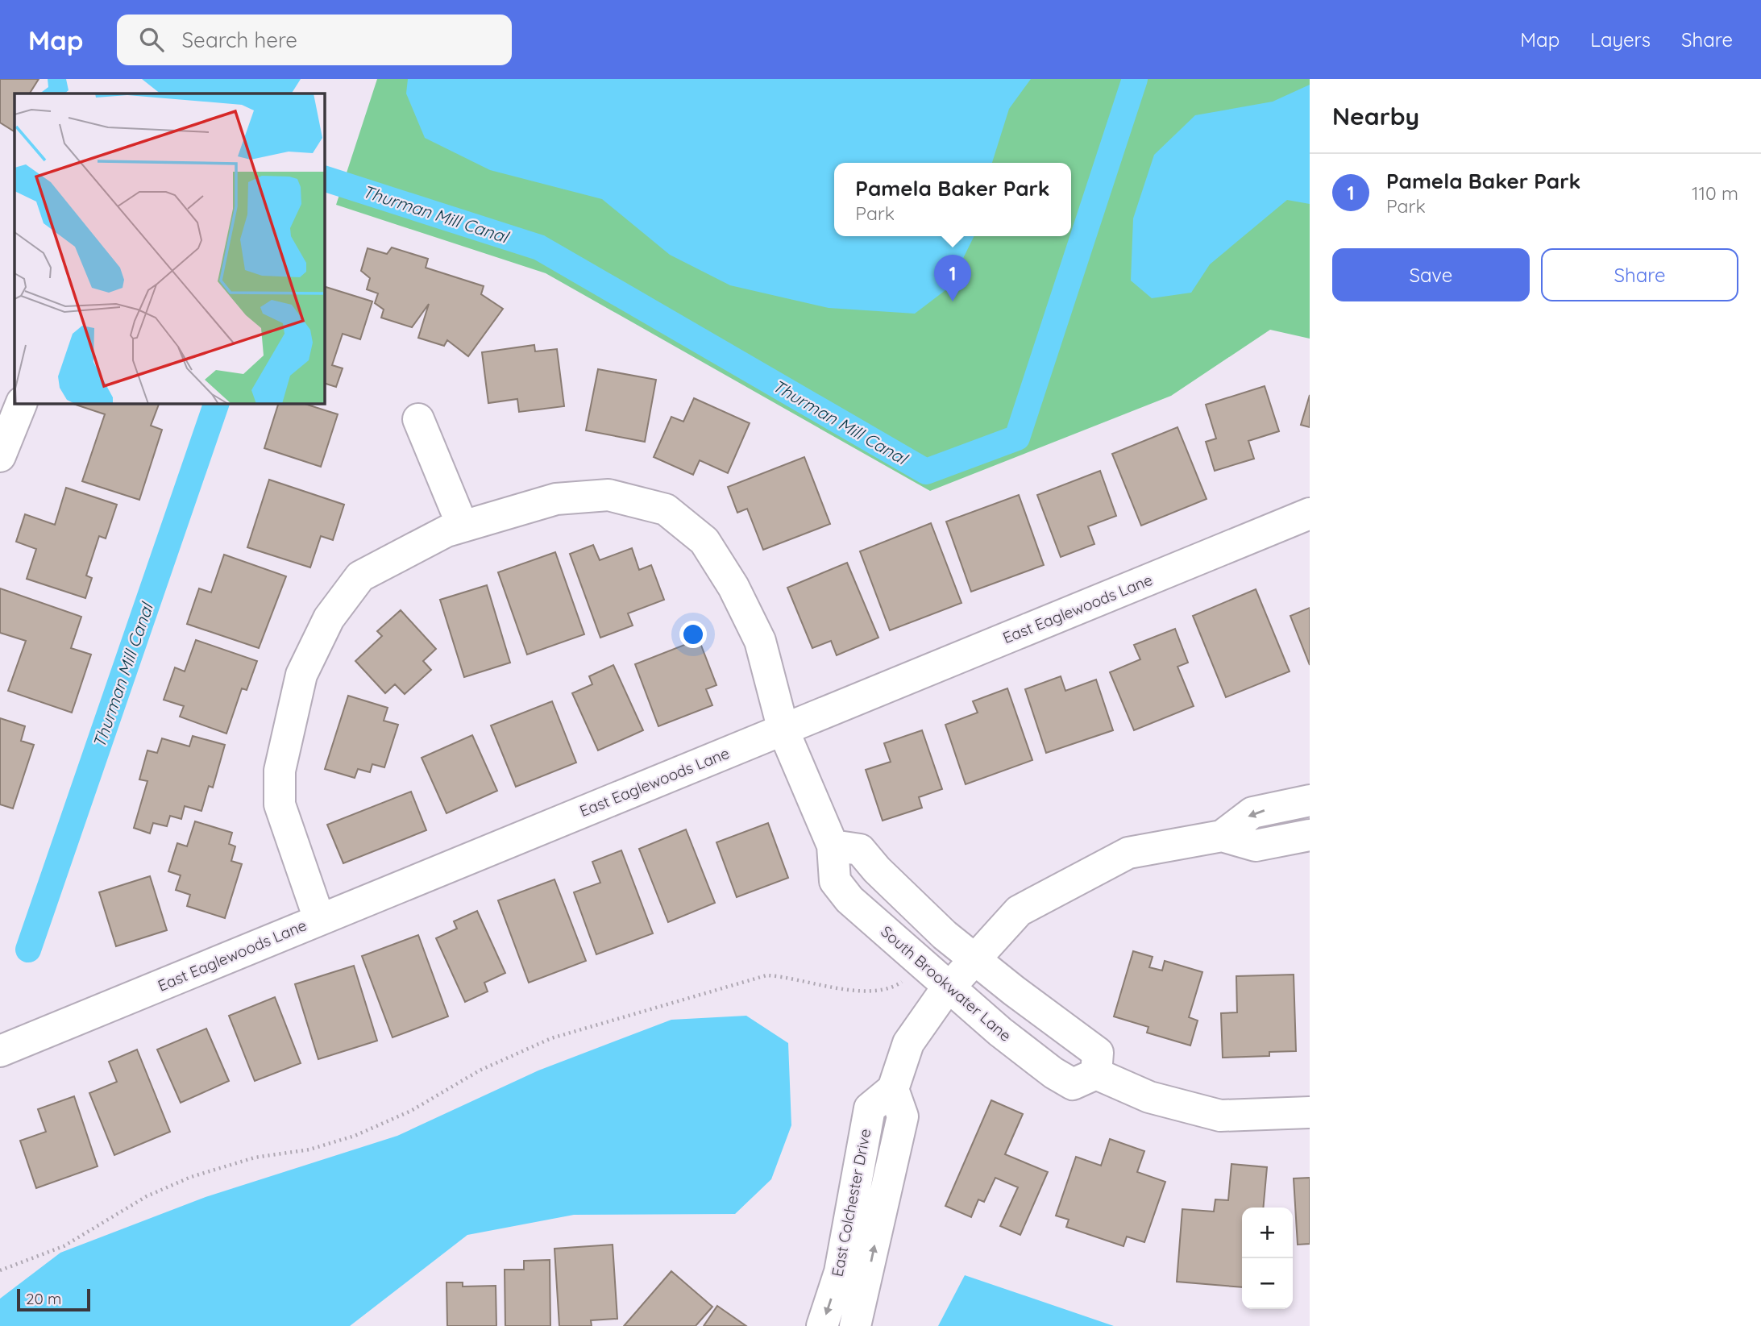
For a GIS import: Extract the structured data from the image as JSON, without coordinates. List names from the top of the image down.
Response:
{
  "streets": {
    "street": ["East Eaglewoods Lane", "South Brookwater Lane", "East Colchester Drive"]
  },
  "crossings": [
    ["East Eaglewoods Lane", "South Brookwater Lane"]
  ],
  "water": ["Thurman Mill Canal"],
  "scale_bar": "20 m",
  "page": {
    "header": "Map",
    "search": "Search here",
    "nav": ["Map", "Layers", "Share"],
    "heading": "Nearby",
    "list": [
      {
        "mark": "1",
        "name": "Pamela Baker Park",
        "note": "Park",
        "value": "110 m"
      }
    ],
    "popup": ["Pamela Baker Park", "Park"],
    "buttons": ["Save", "Share"],
    "pins": "1",
    "map_buttons": ["+", "−"],
    "scale": "20 m"
  }
}
